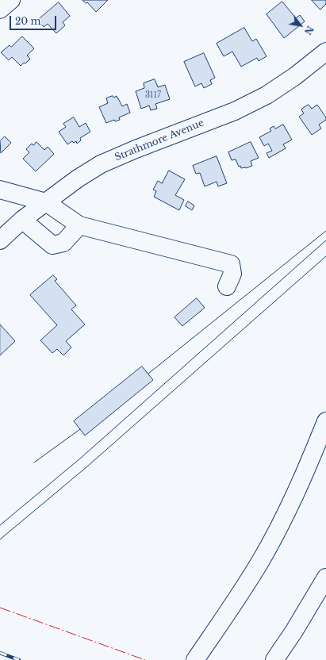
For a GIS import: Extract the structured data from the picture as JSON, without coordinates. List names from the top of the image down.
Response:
{
  "streets": {
    "main road": ["Strathmore Avenue"]
  },
  "house_numbers": ["3117"],
  "scale_bar": "20 m",
  "north": "bottom right"
}
